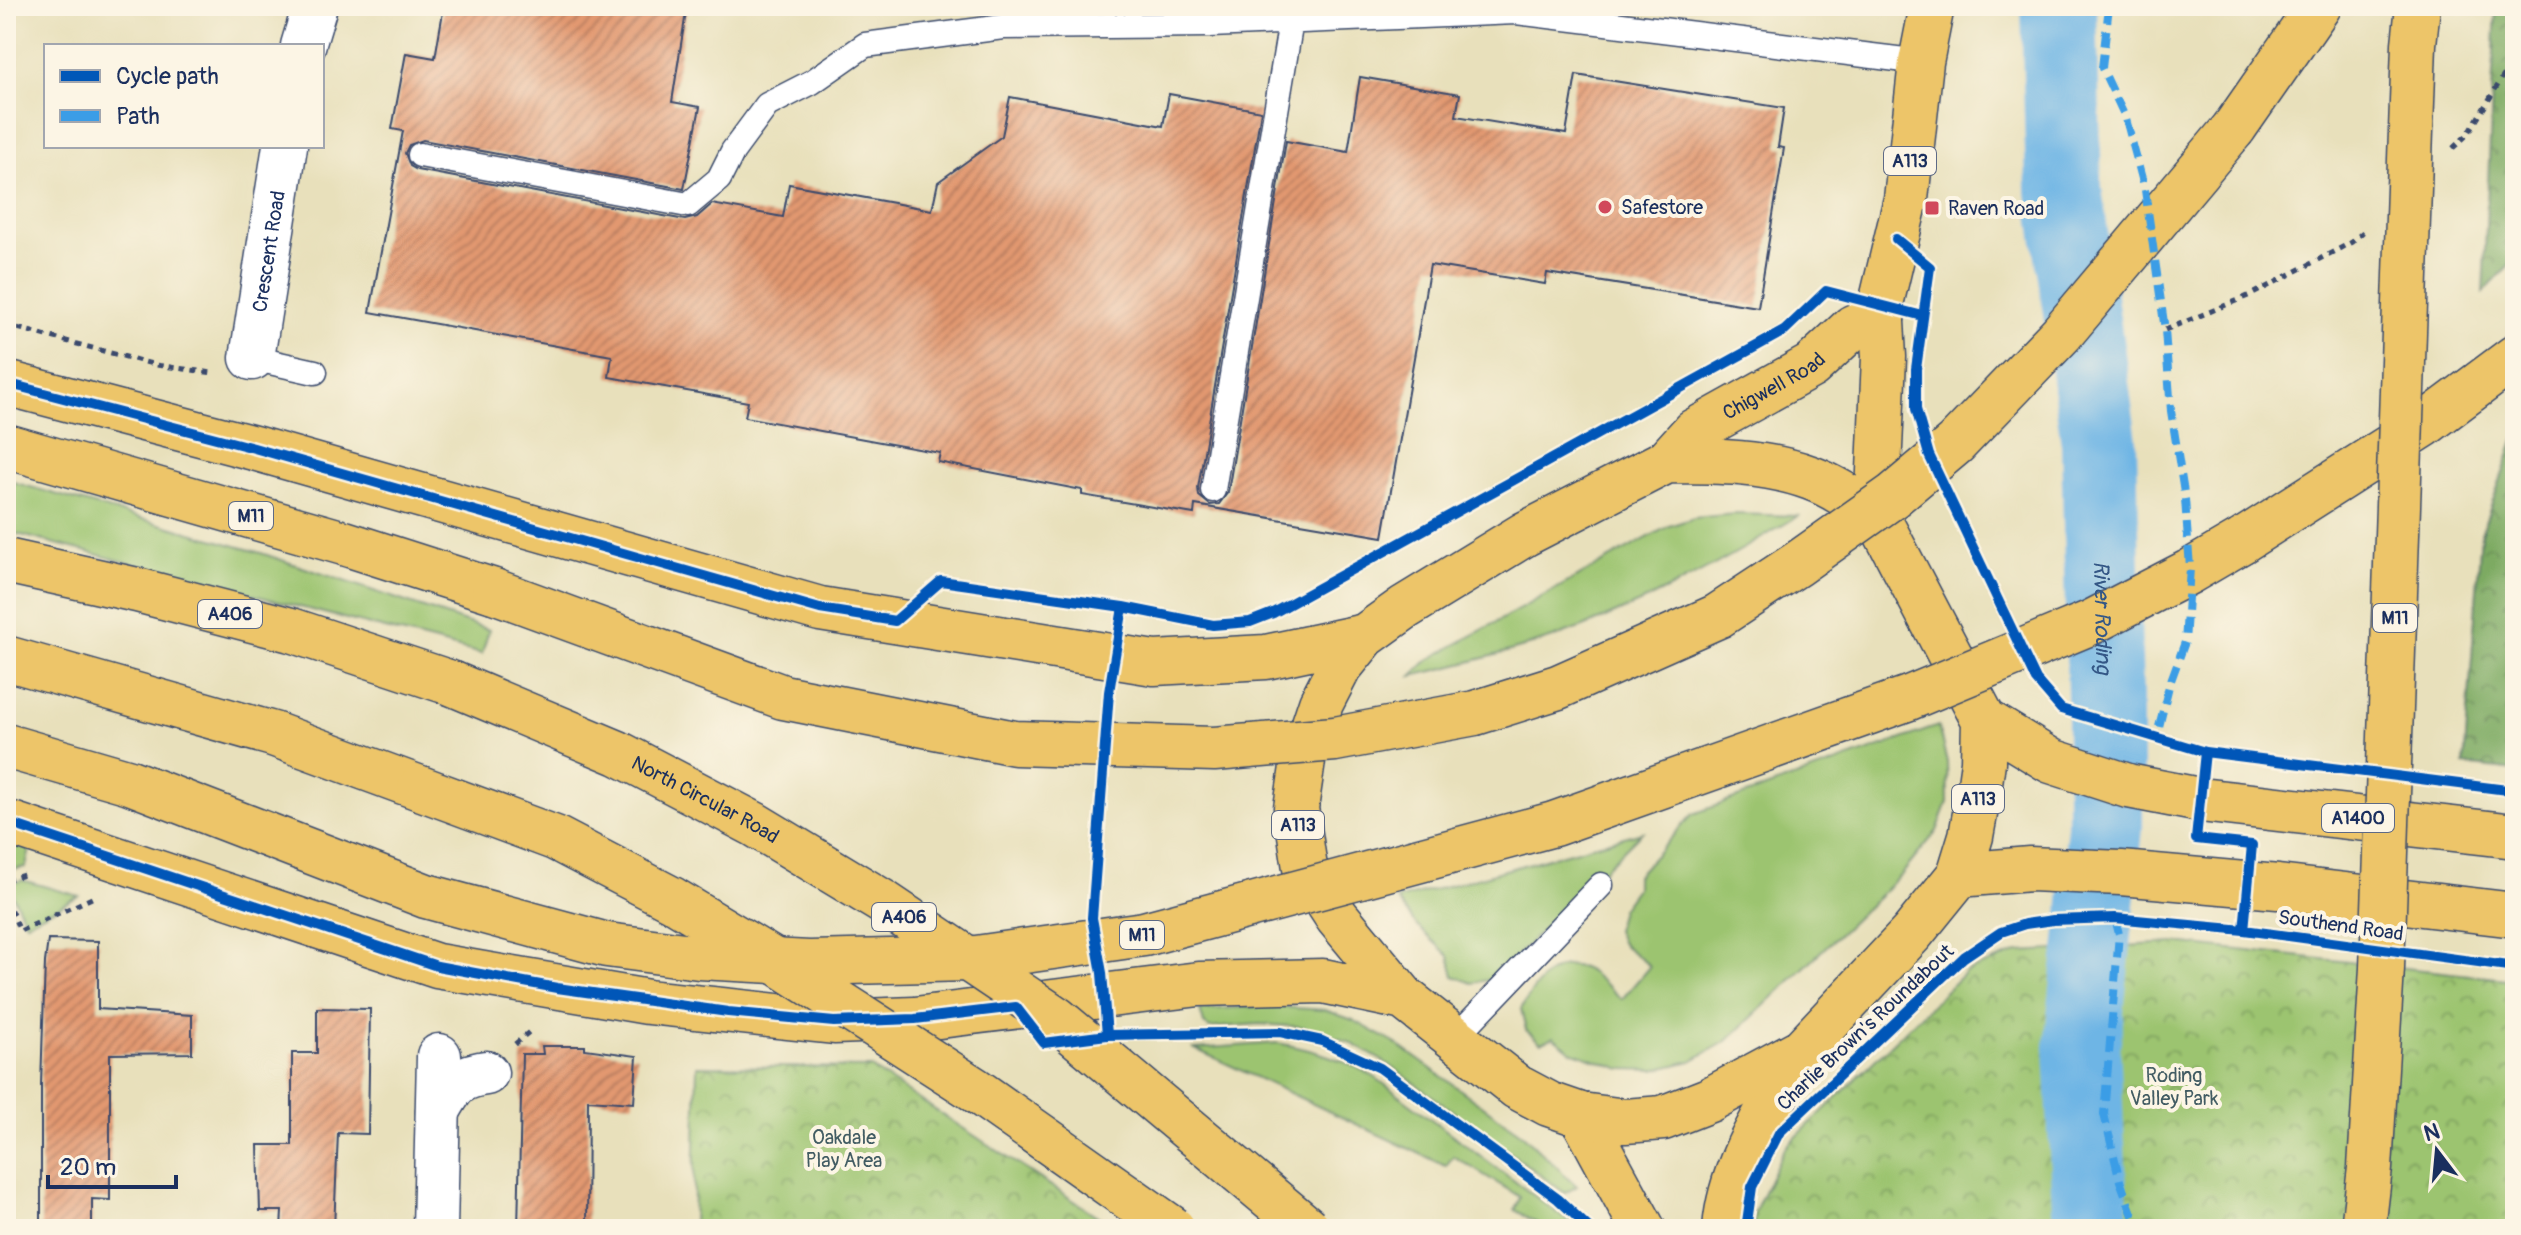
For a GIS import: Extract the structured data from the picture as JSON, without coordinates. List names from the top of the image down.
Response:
{
  "streets": {
    "main road": [
      "A113",
      "Chigwell Road",
      "M11",
      "A406",
      "North Circular Road",
      "A1400",
      "Southend Road",
      "Charlie Brown's Roundabout"
    ],
    "street": ["Crescent Road"]
  },
  "crossings": [
    ["A113", "Chigwell Road"],
    ["A113", "Charlie Brown's Roundabout"],
    ["Chigwell Road", "Charlie Brown's Roundabout"],
    ["A1400", "Charlie Brown's Roundabout"],
    ["Southend Road", "Charlie Brown's Roundabout"]
  ],
  "water": ["River Roding"],
  "parks": ["Roding Valley Park", "Oakdale Play Area"],
  "places": {
    "other": ["Safestore"],
    "transit": ["Raven Road"]
  },
  "legend": ["Cycle path", "Path"],
  "scale_bar": "20 m",
  "north": "top"
}
